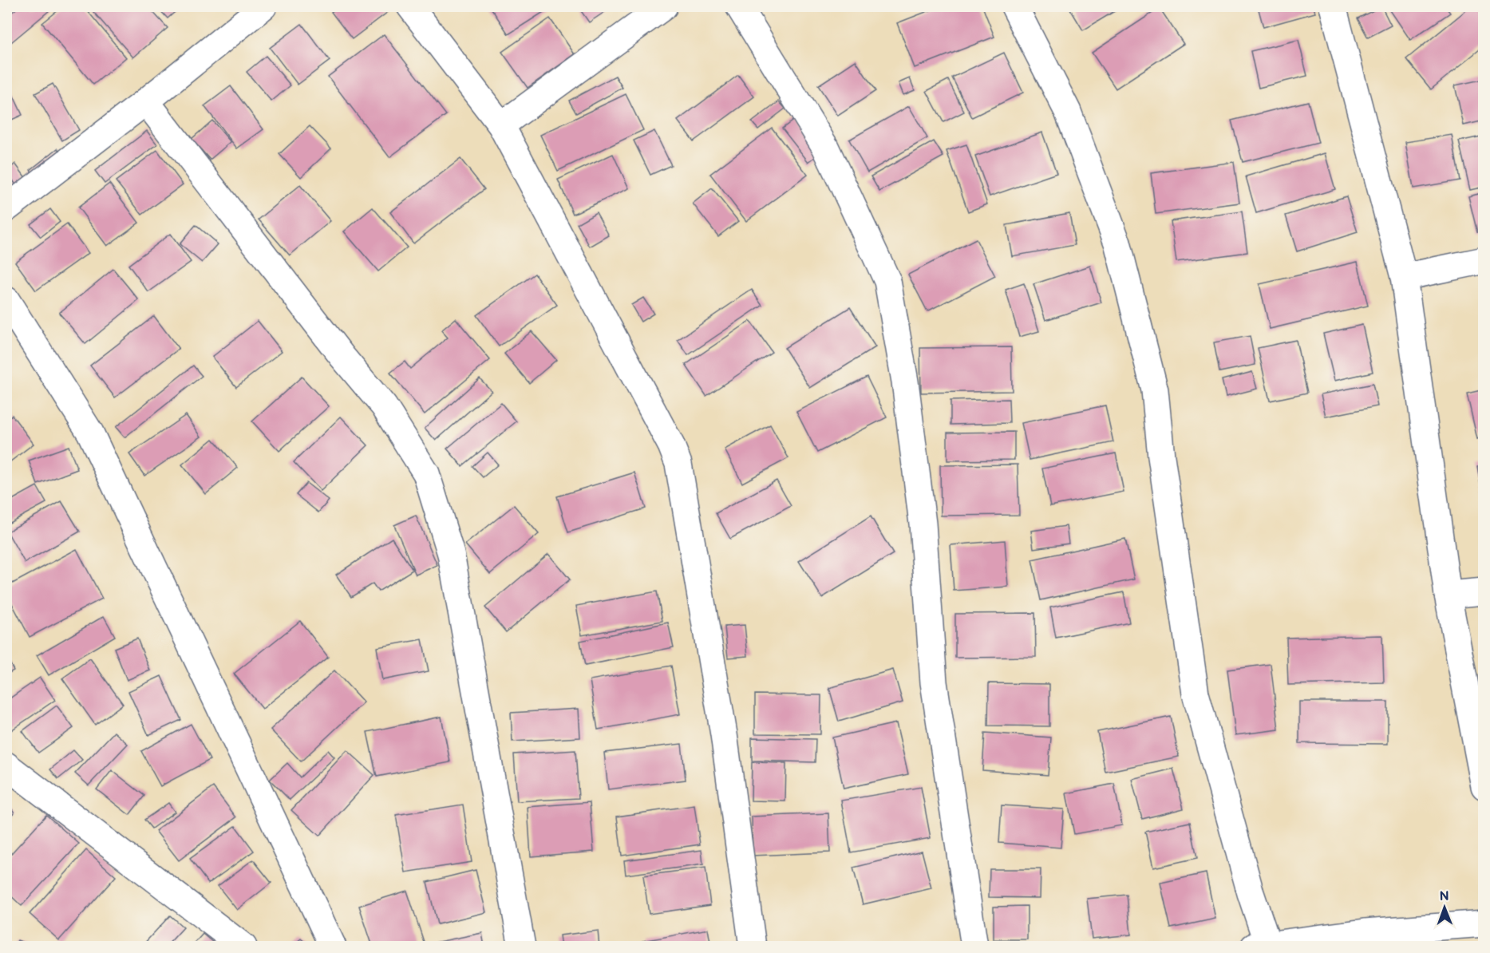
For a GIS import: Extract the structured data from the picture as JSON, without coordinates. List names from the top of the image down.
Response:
{
  "north": "top"
}
